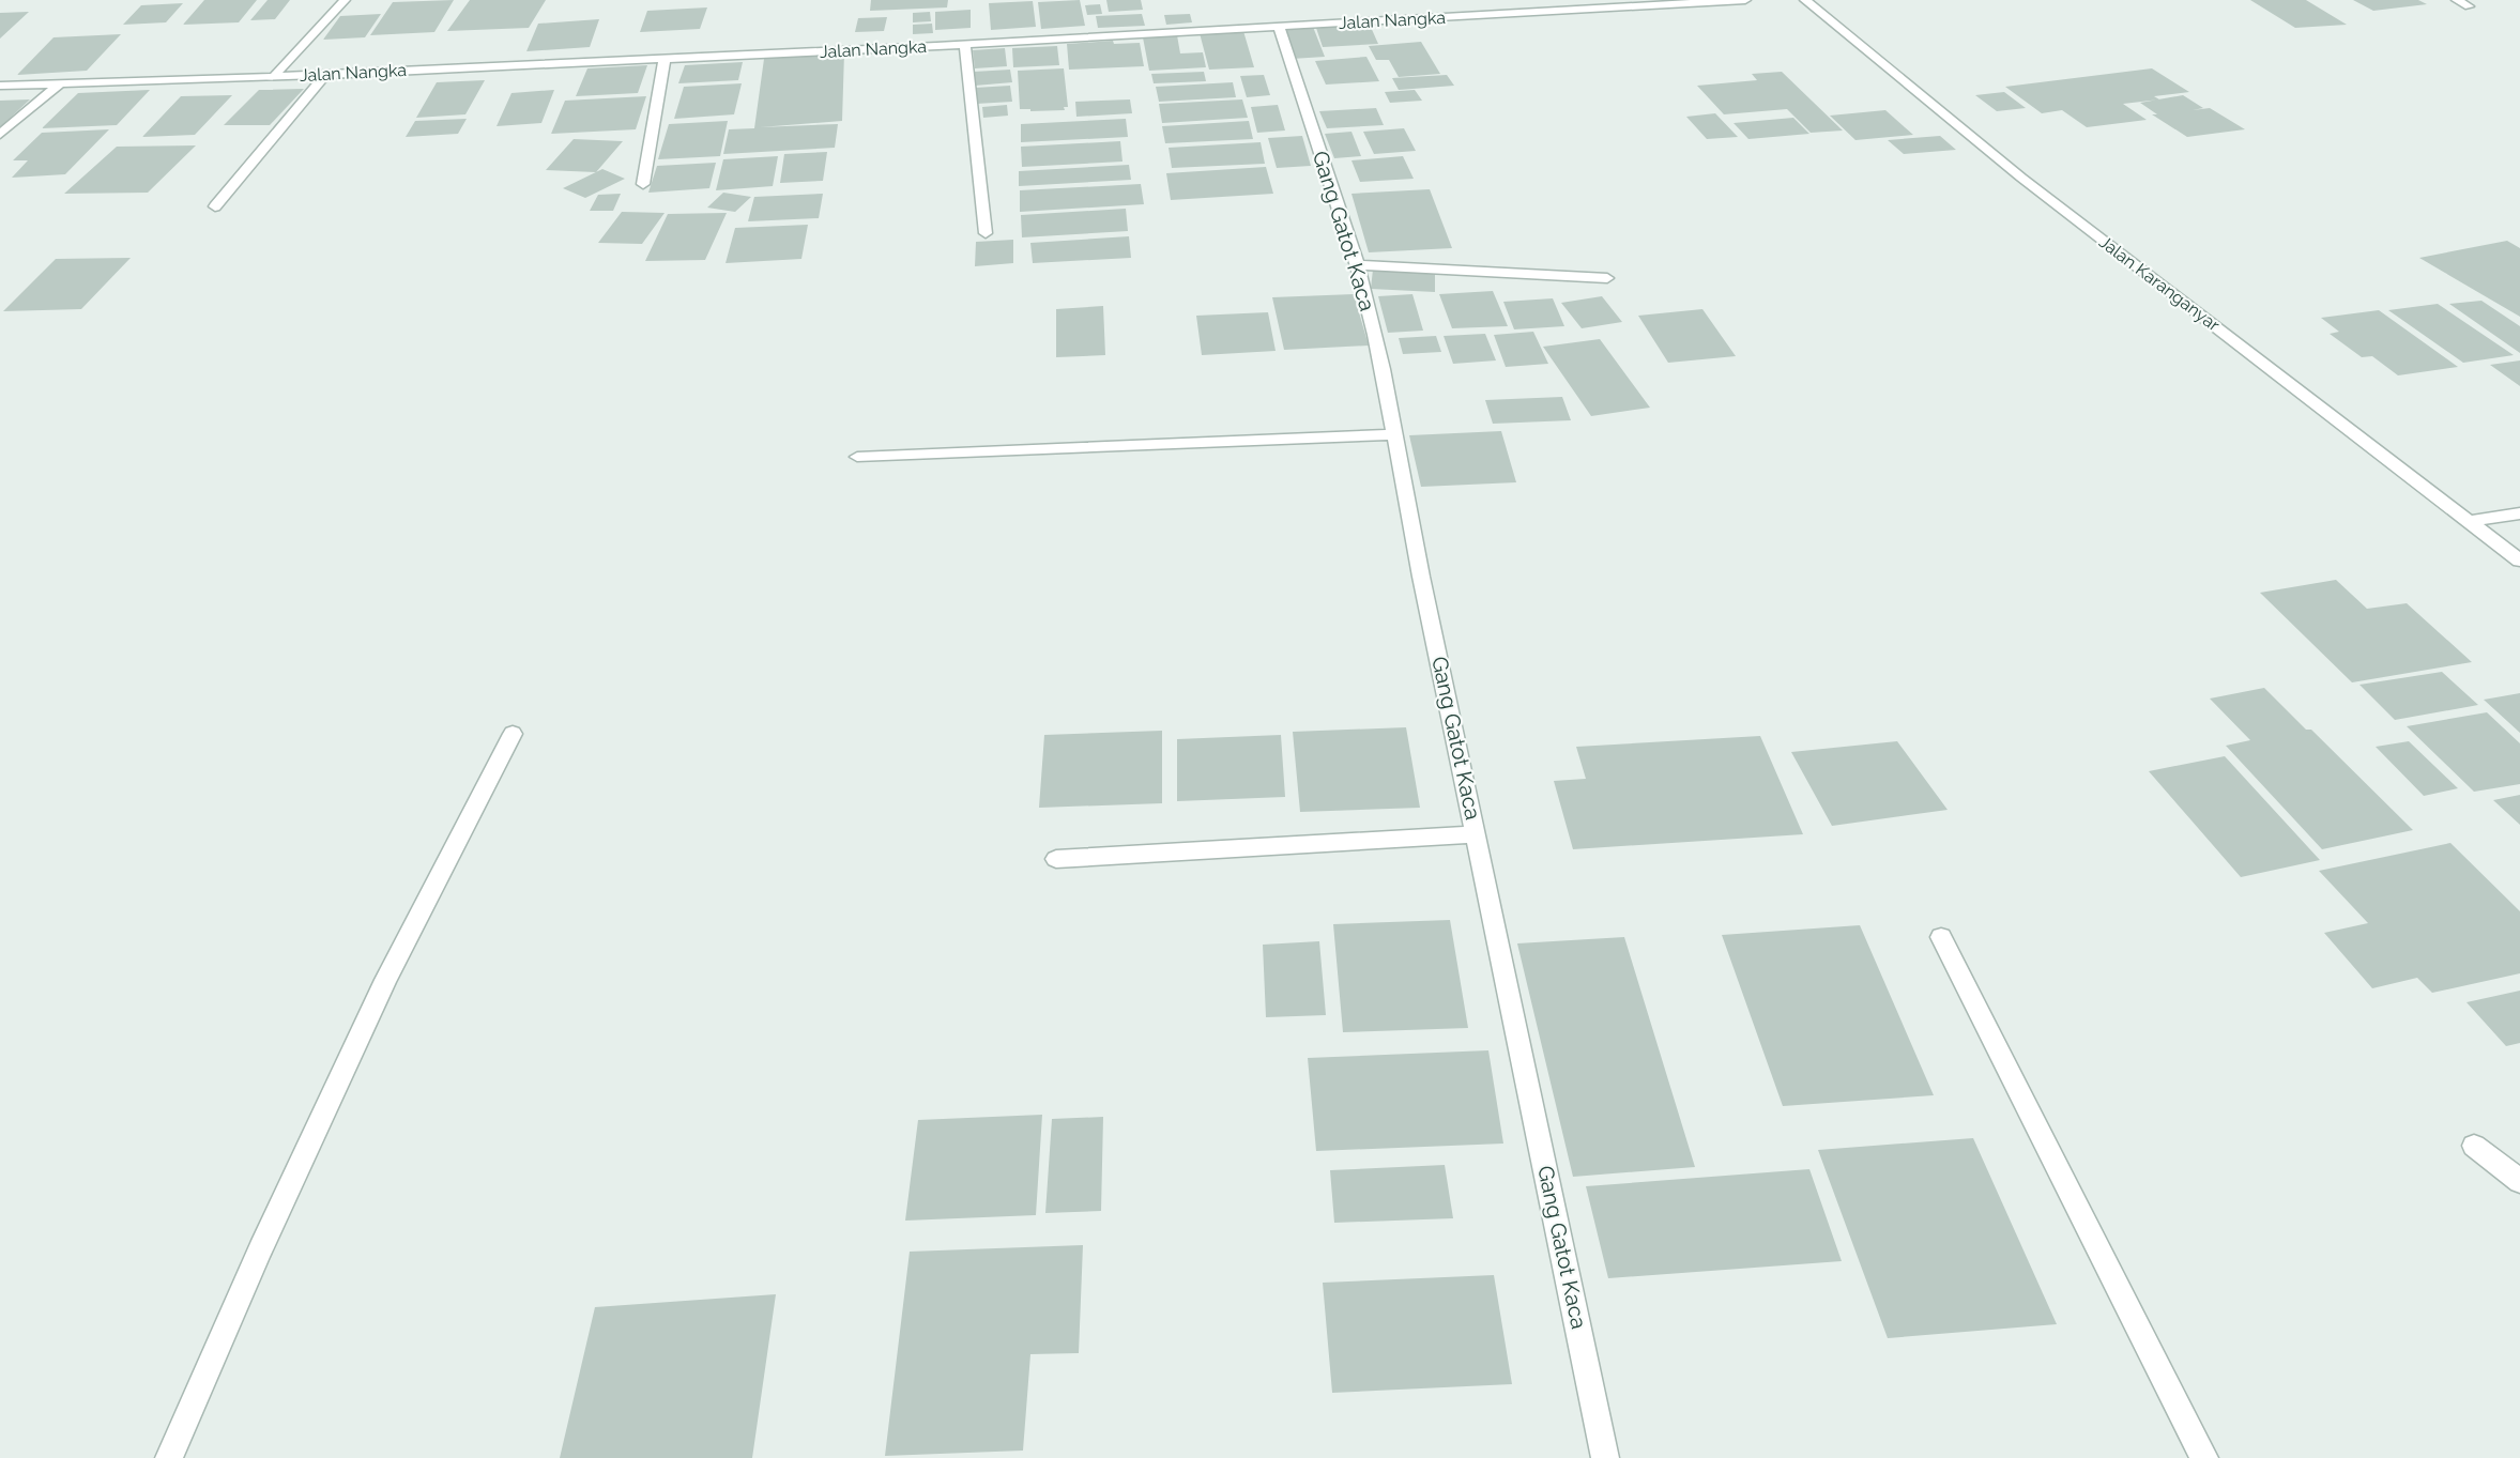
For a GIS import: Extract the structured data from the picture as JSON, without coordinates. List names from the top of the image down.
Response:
{
  "streets": {
    "street": ["Jalan Nangka", "Gang Gatot Kaca", "Jalan Karanganyar"]
  },
  "crossings": [
    ["Jalan Nangka", "Gang Gatot Kaca"]
  ]
}
